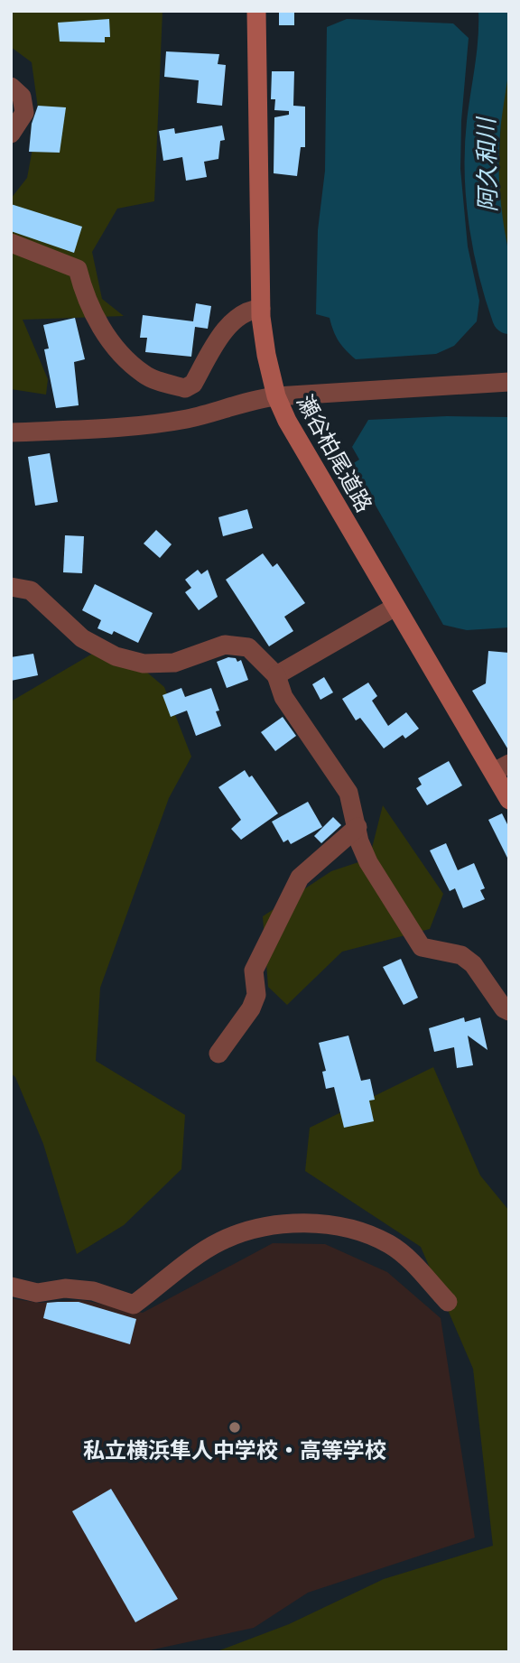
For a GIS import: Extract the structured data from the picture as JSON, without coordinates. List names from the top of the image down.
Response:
{
  "streets": {
    "main road": ["瀬谷柏尾道路"]
  },
  "water": ["阿久和川"],
  "places": ["私立横浜隼人中学校・高等学校"]
}
